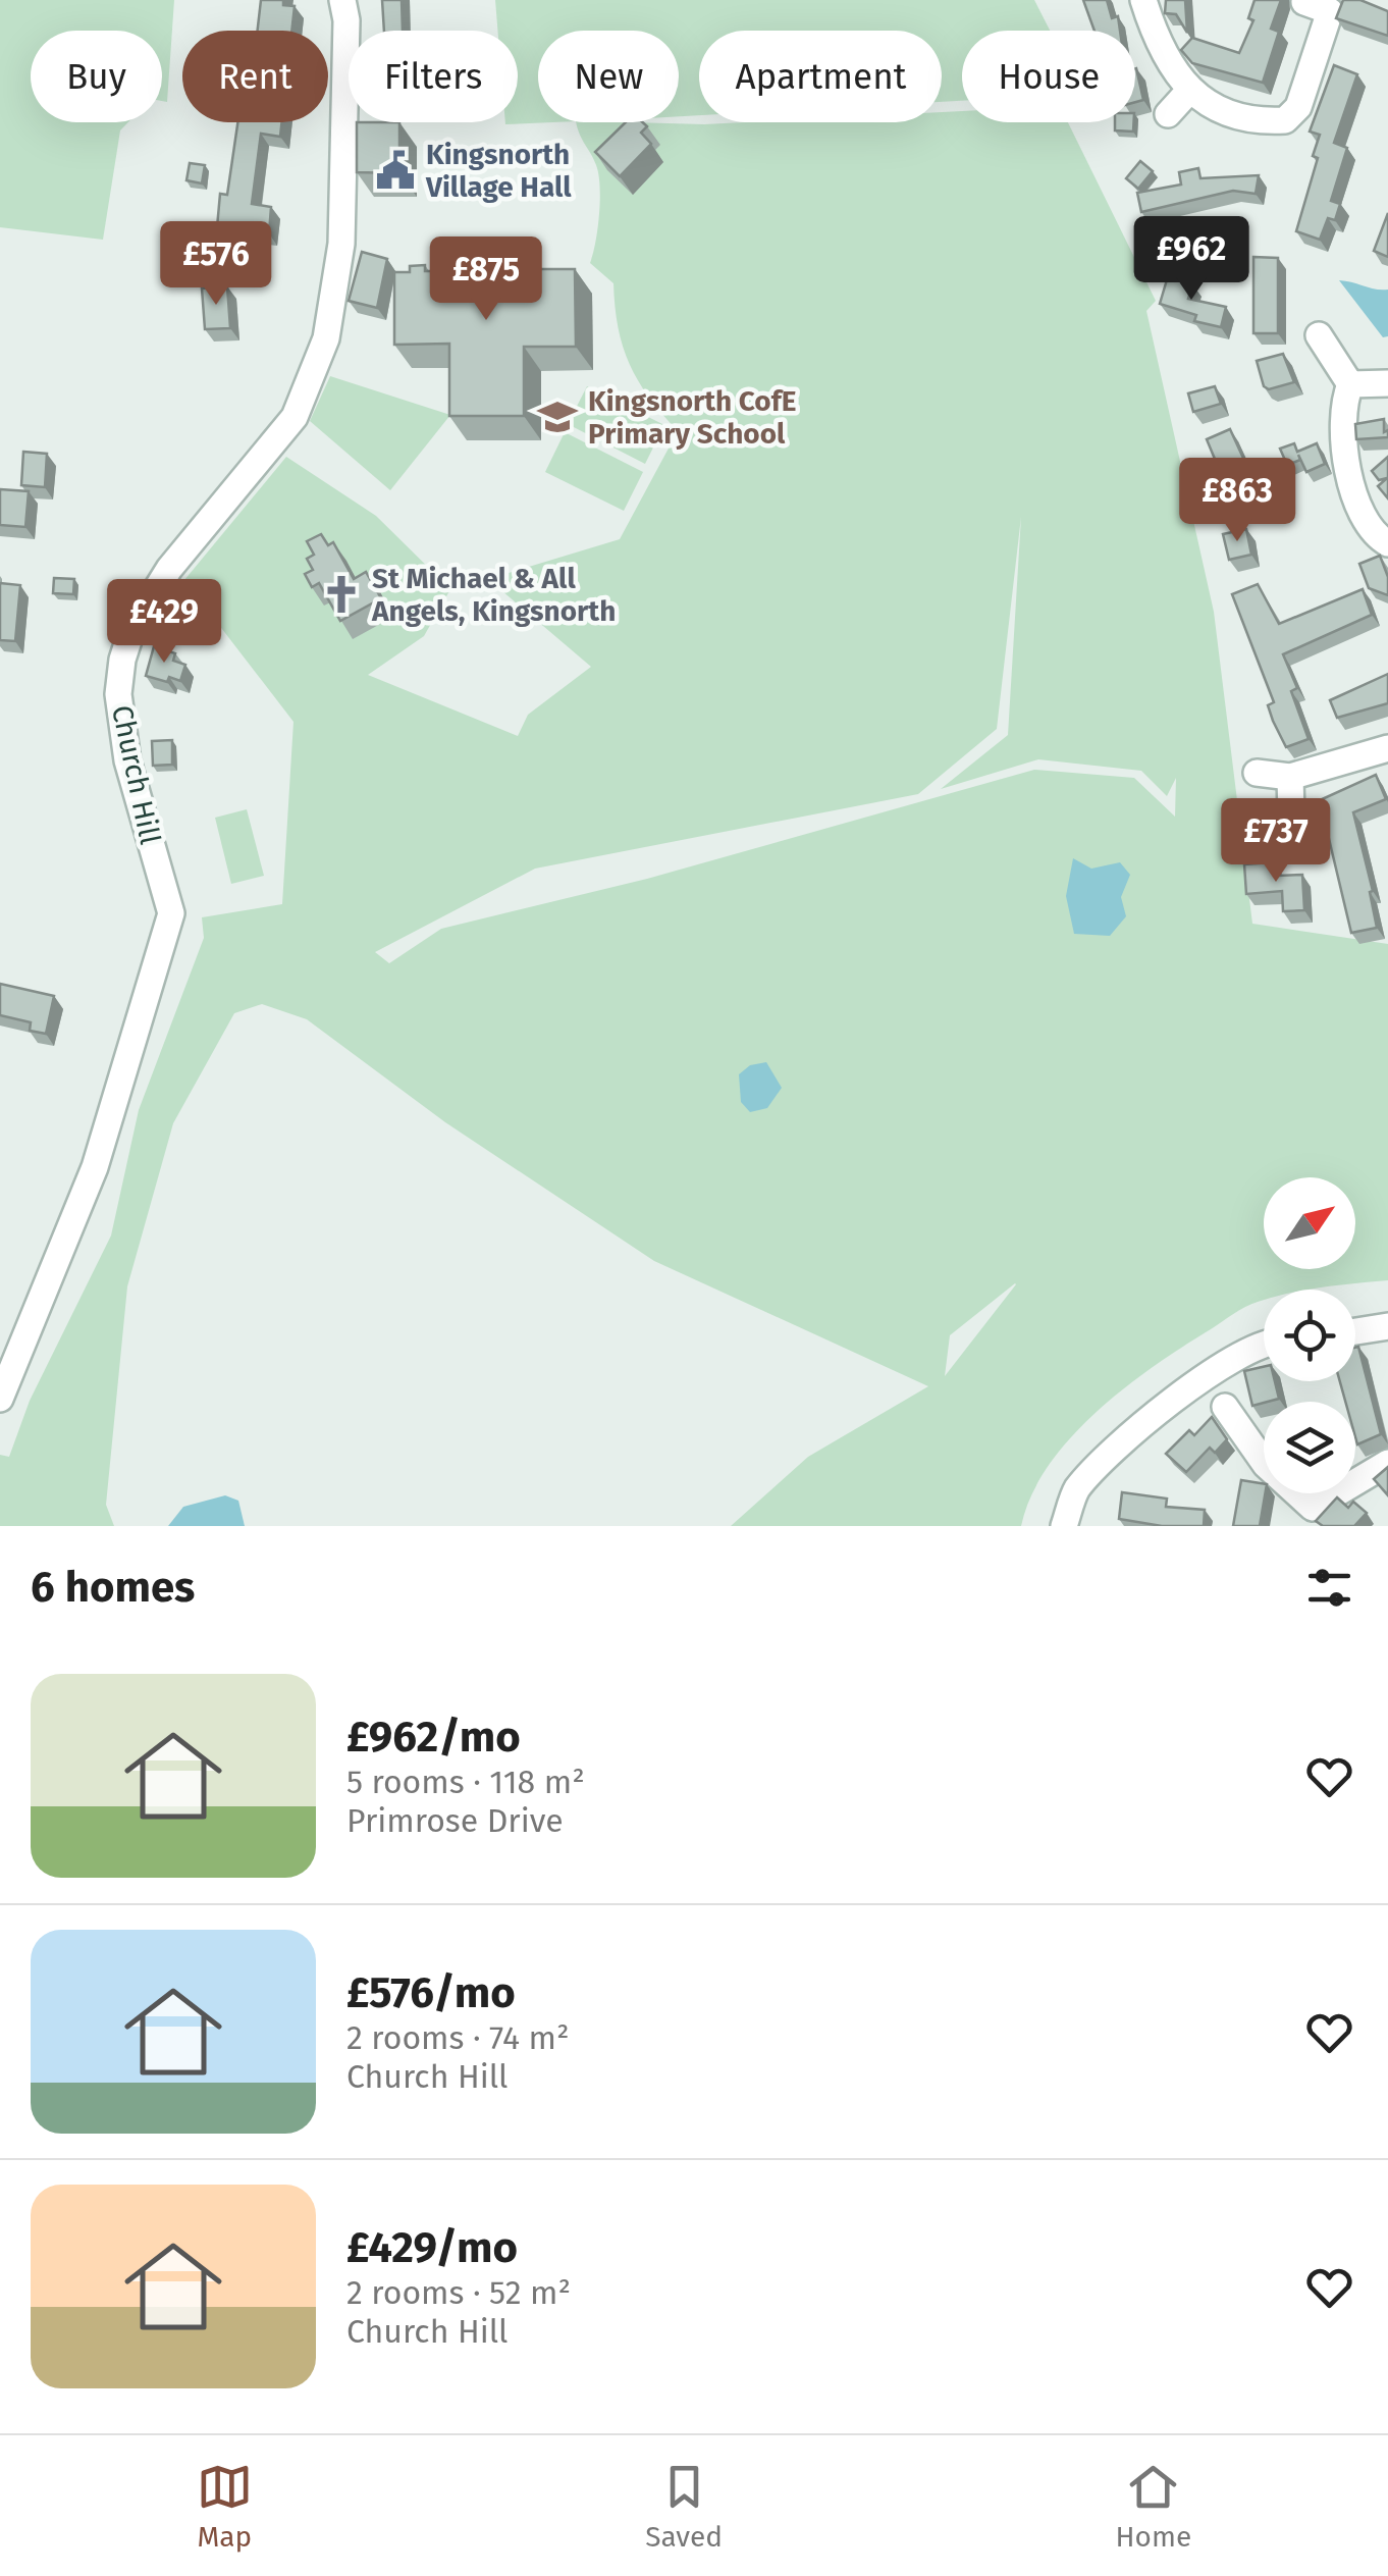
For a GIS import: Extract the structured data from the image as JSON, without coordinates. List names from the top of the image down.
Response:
{
  "streets": {
    "street": ["Church Hill"]
  },
  "places": {
    "public building": ["Kingsnorth Village Hall"],
    "school or university": ["Kingsnorth CofE Primary School"],
    "church": ["St Michael & All Angels, Kingsnorth"]
  },
  "north": "top right",
  "page": {
    "chip": [
      "Buy",
      "Rent",
      "Filters",
      "New",
      "Apartment",
      "House"
    ],
    "price": [
      "£962",
      "£576",
      "£875",
      "£863",
      "£429",
      "£737"
    ],
    "heading": "6 homes",
    "list": [
      {
        "name": "£962/mo",
        "note": "5 rooms · 118 m² · Primrose Drive"
      },
      {
        "name": "£576/mo",
        "note": "2 rooms · 74 m² · Church Hill"
      },
      {
        "name": "£429/mo",
        "note": "2 rooms · 52 m² · Church Hill"
      }
    ],
    "tabs": ["Map", "Saved", "Home"]
  }
}
